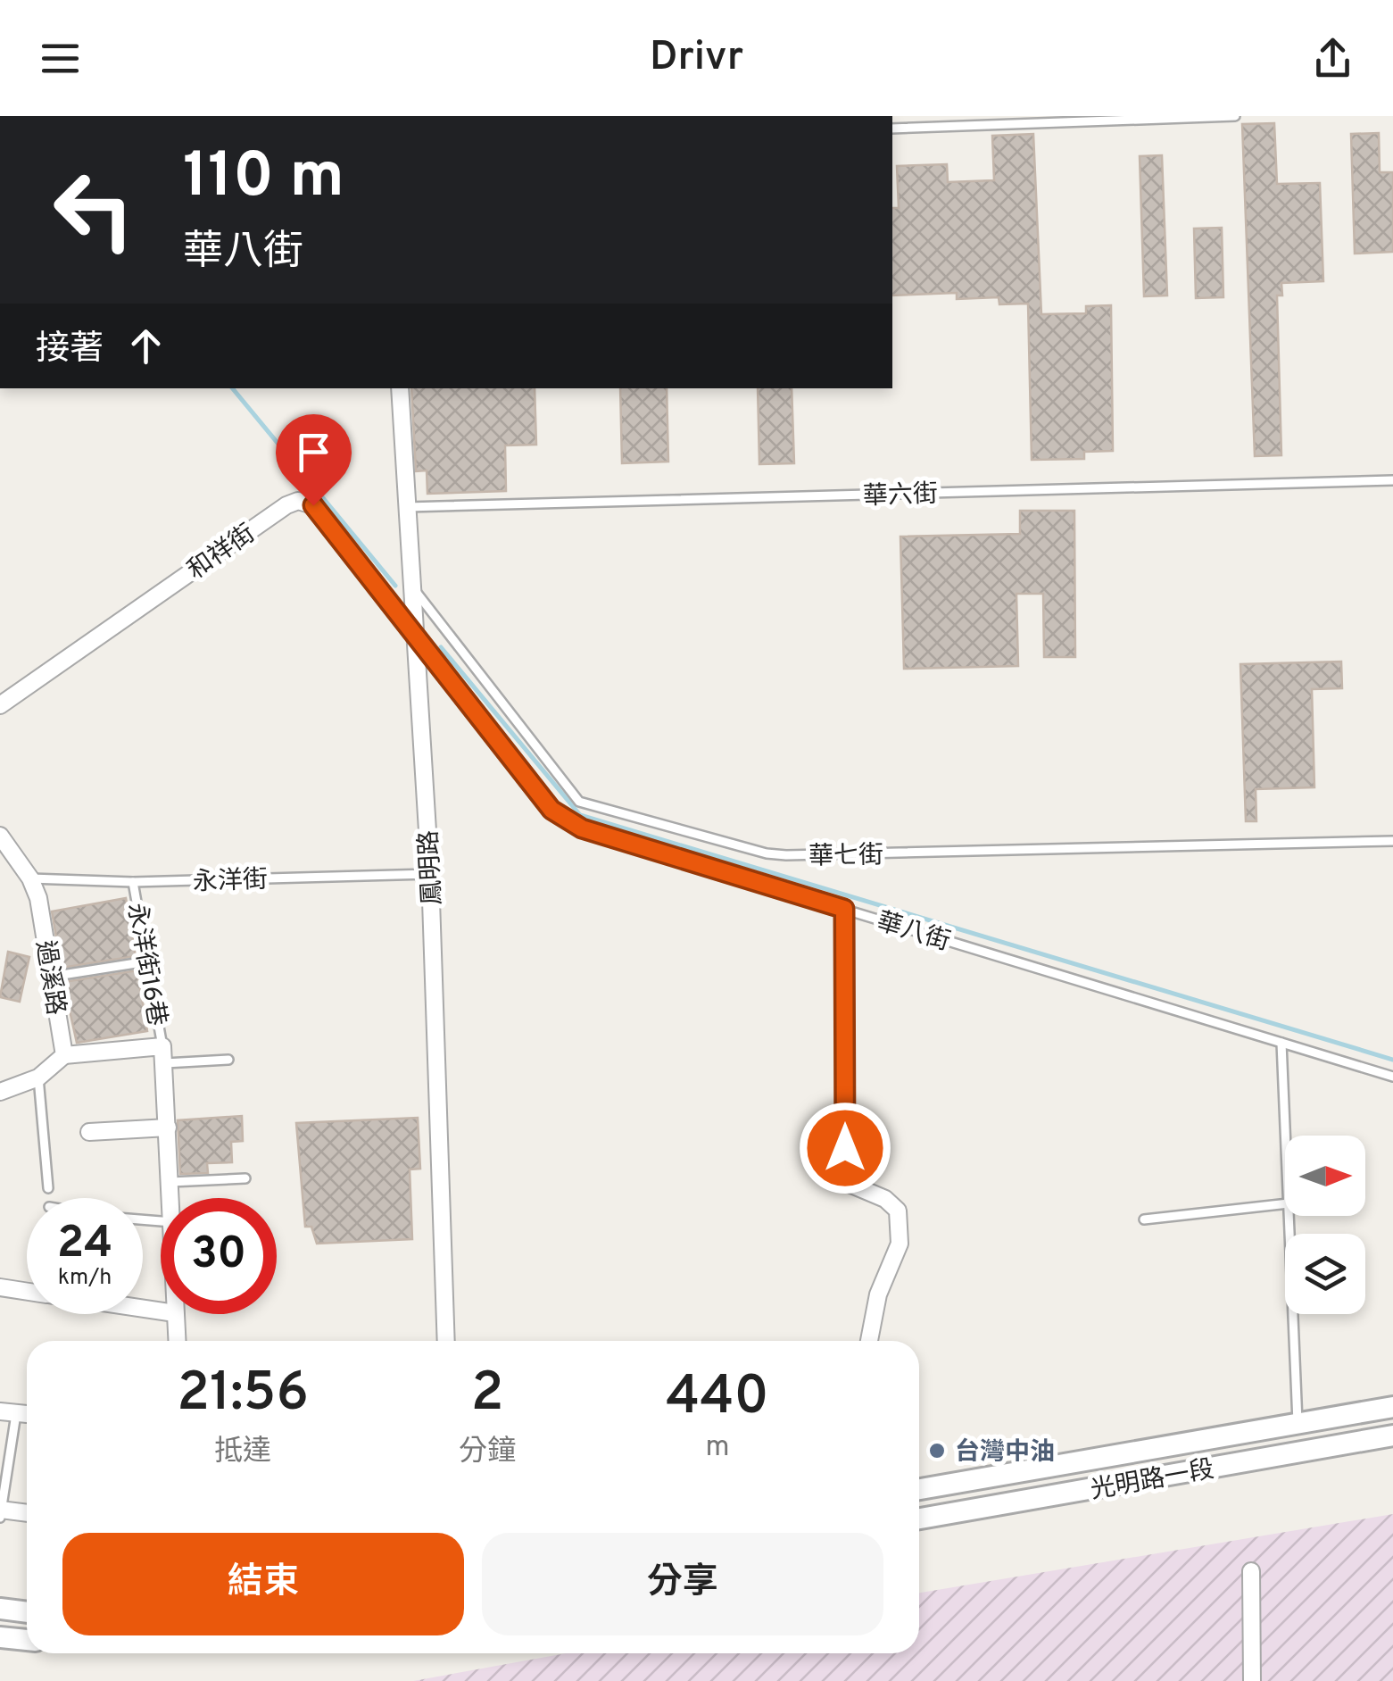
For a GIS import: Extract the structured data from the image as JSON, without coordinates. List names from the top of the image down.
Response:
{
  "streets": {
    "street": [
      "和祥街",
      "鳳明路",
      "過溪路",
      "光明路一段"
    ],
    "lane": [
      "華六街",
      "華七街",
      "永洋街",
      "華八街",
      "永洋街16巷"
    ]
  },
  "crossings": [
    ["華六街", "鳳明路"],
    ["和祥街", "鳳明路"],
    ["和祥街", "華八街"],
    ["華七街", "鳳明路"],
    ["鳳明路", "永洋街"],
    ["鳳明路", "華八街"],
    ["永洋街", "永洋街16巷"],
    ["永洋街", "過溪路"]
  ],
  "places": ["台灣中油"],
  "north": "right",
  "page": {
    "header": "Drivr",
    "turn": ["110 m", "華八街"],
    "then": "接著",
    "speed": "24 km/h",
    "limit": "30",
    "eta": [
      "21:56",
      "抵達",
      "2",
      "分鐘",
      "440",
      "m"
    ],
    "buttons": ["結束", "分享"]
  }
}
